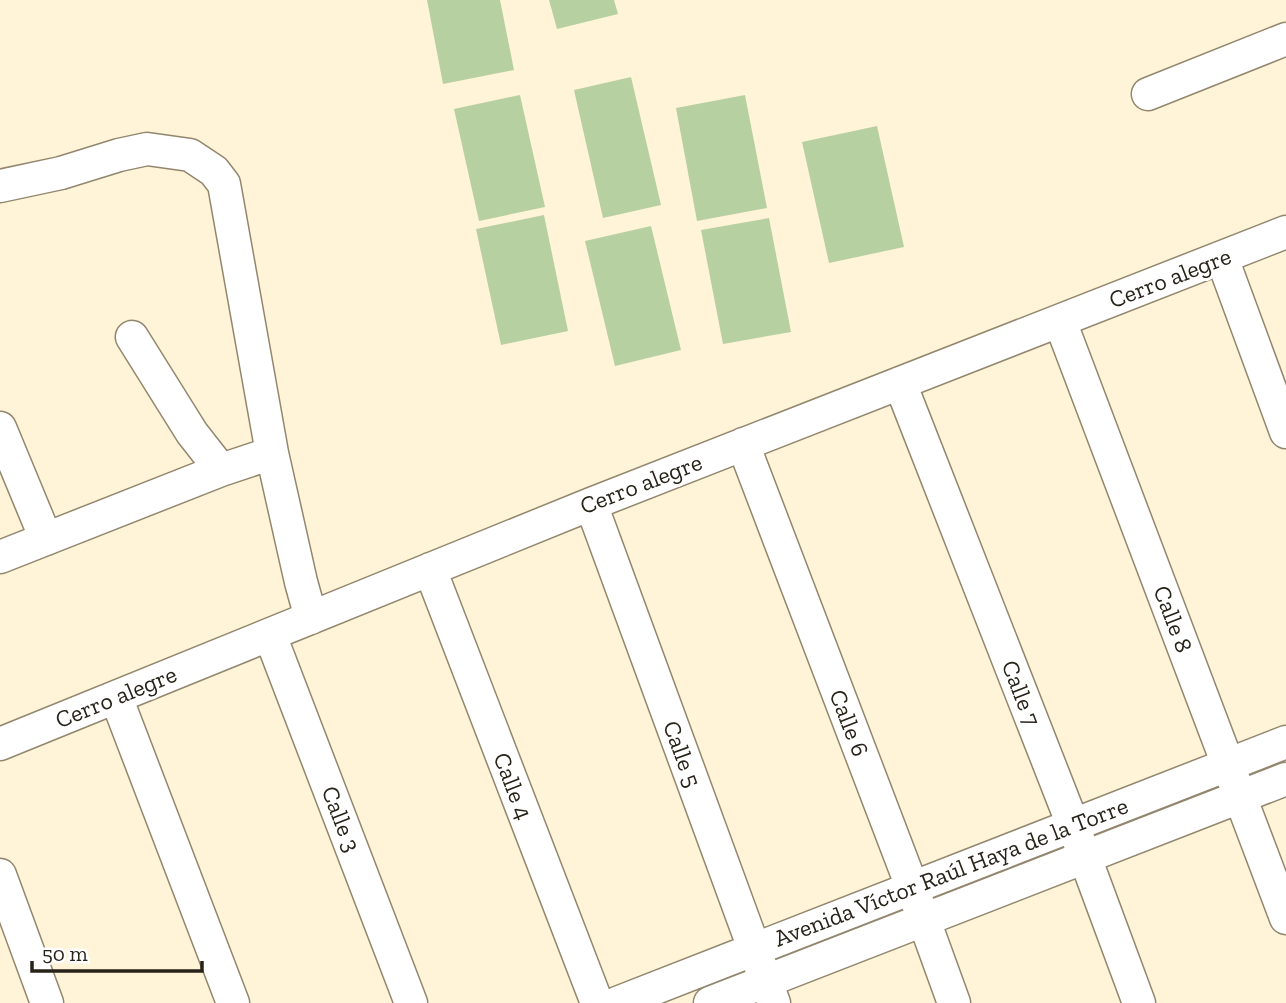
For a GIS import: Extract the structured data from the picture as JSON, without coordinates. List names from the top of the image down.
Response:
{
  "streets": {
    "street": [
      "Cerro alegre",
      "Calle 8",
      "Calle 7",
      "Calle 6",
      "Calle 5",
      "Calle 4",
      "Calle 3",
      "Avenida Víctor Raúl Haya de la Torre"
    ]
  },
  "crossings": [
    ["Cerro alegre", "Calle 8"],
    ["Cerro alegre", "Calle 7"],
    ["Cerro alegre", "Calle 6"],
    ["Cerro alegre", "Calle 5"],
    ["Cerro alegre", "Calle 4"],
    ["Cerro alegre", "Calle 3"],
    ["Calle 8", "Avenida Víctor Raúl Haya de la Torre"],
    ["Calle 7", "Avenida Víctor Raúl Haya de la Torre"],
    ["Calle 6", "Avenida Víctor Raúl Haya de la Torre"],
    ["Calle 5", "Avenida Víctor Raúl Haya de la Torre"]
  ],
  "scale_bar": "50 m"
}
